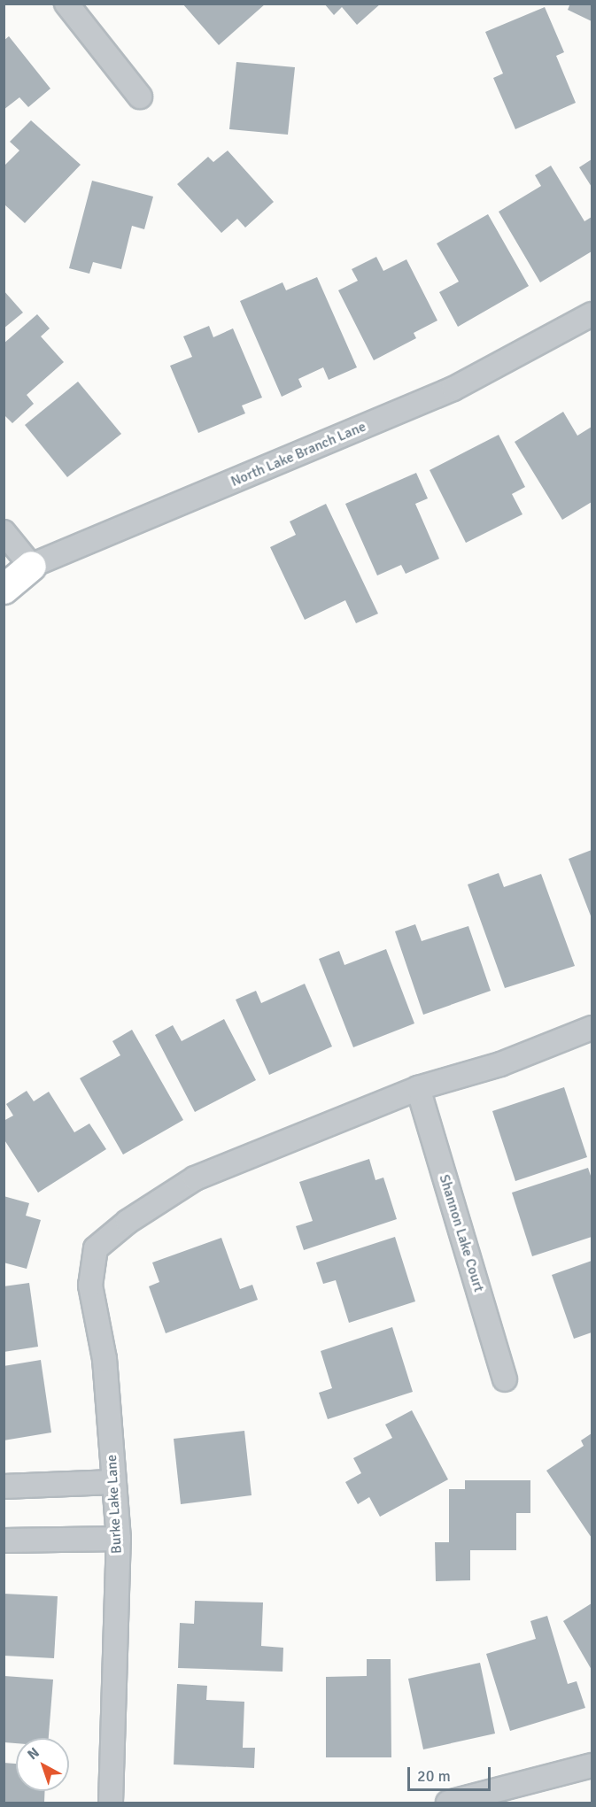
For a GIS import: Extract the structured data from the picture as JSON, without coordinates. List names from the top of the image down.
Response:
{
  "streets": {
    "street": ["North Lake Branch Lane", "Shannon Lake Court", "Burke Lake Lane"]
  },
  "crossings": [
    ["Shannon Lake Court", "Burke Lake Lane"]
  ],
  "scale_bar": "20 m",
  "north": "top left"
}
